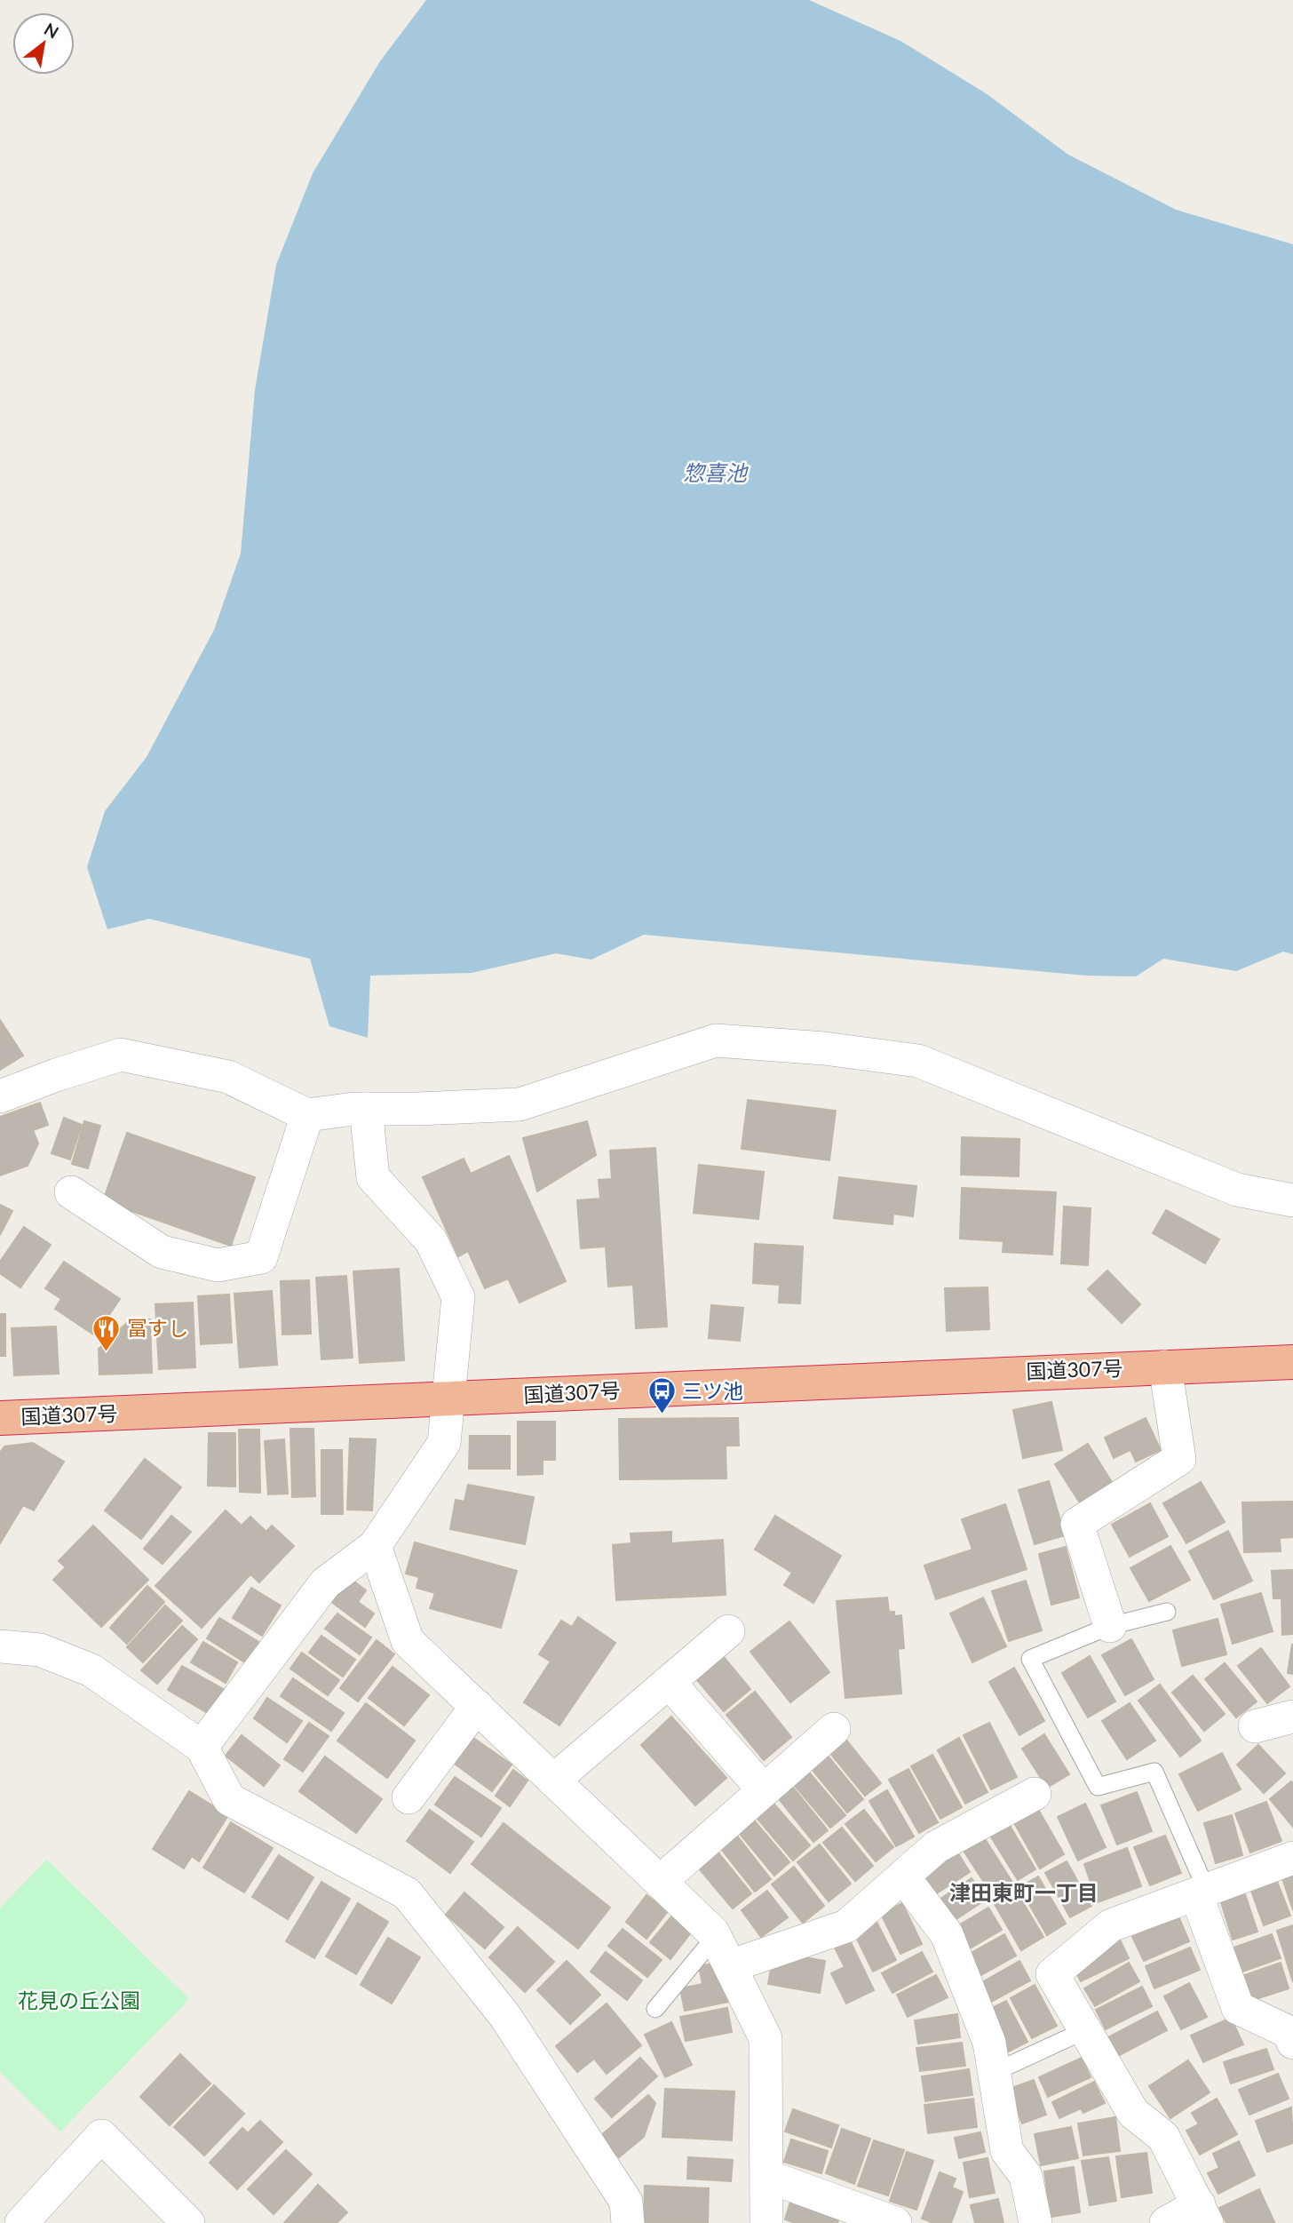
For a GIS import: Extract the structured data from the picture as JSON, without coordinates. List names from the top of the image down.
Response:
{
  "streets": {
    "highway": ["国道307号"]
  },
  "districts": ["津田東町一丁目"],
  "water": ["惣喜池"],
  "parks": ["花見の丘公園"],
  "places": {
    "restaurant": ["冨すし"],
    "bus stop": ["三ツ池"]
  },
  "north": "top right"
}
